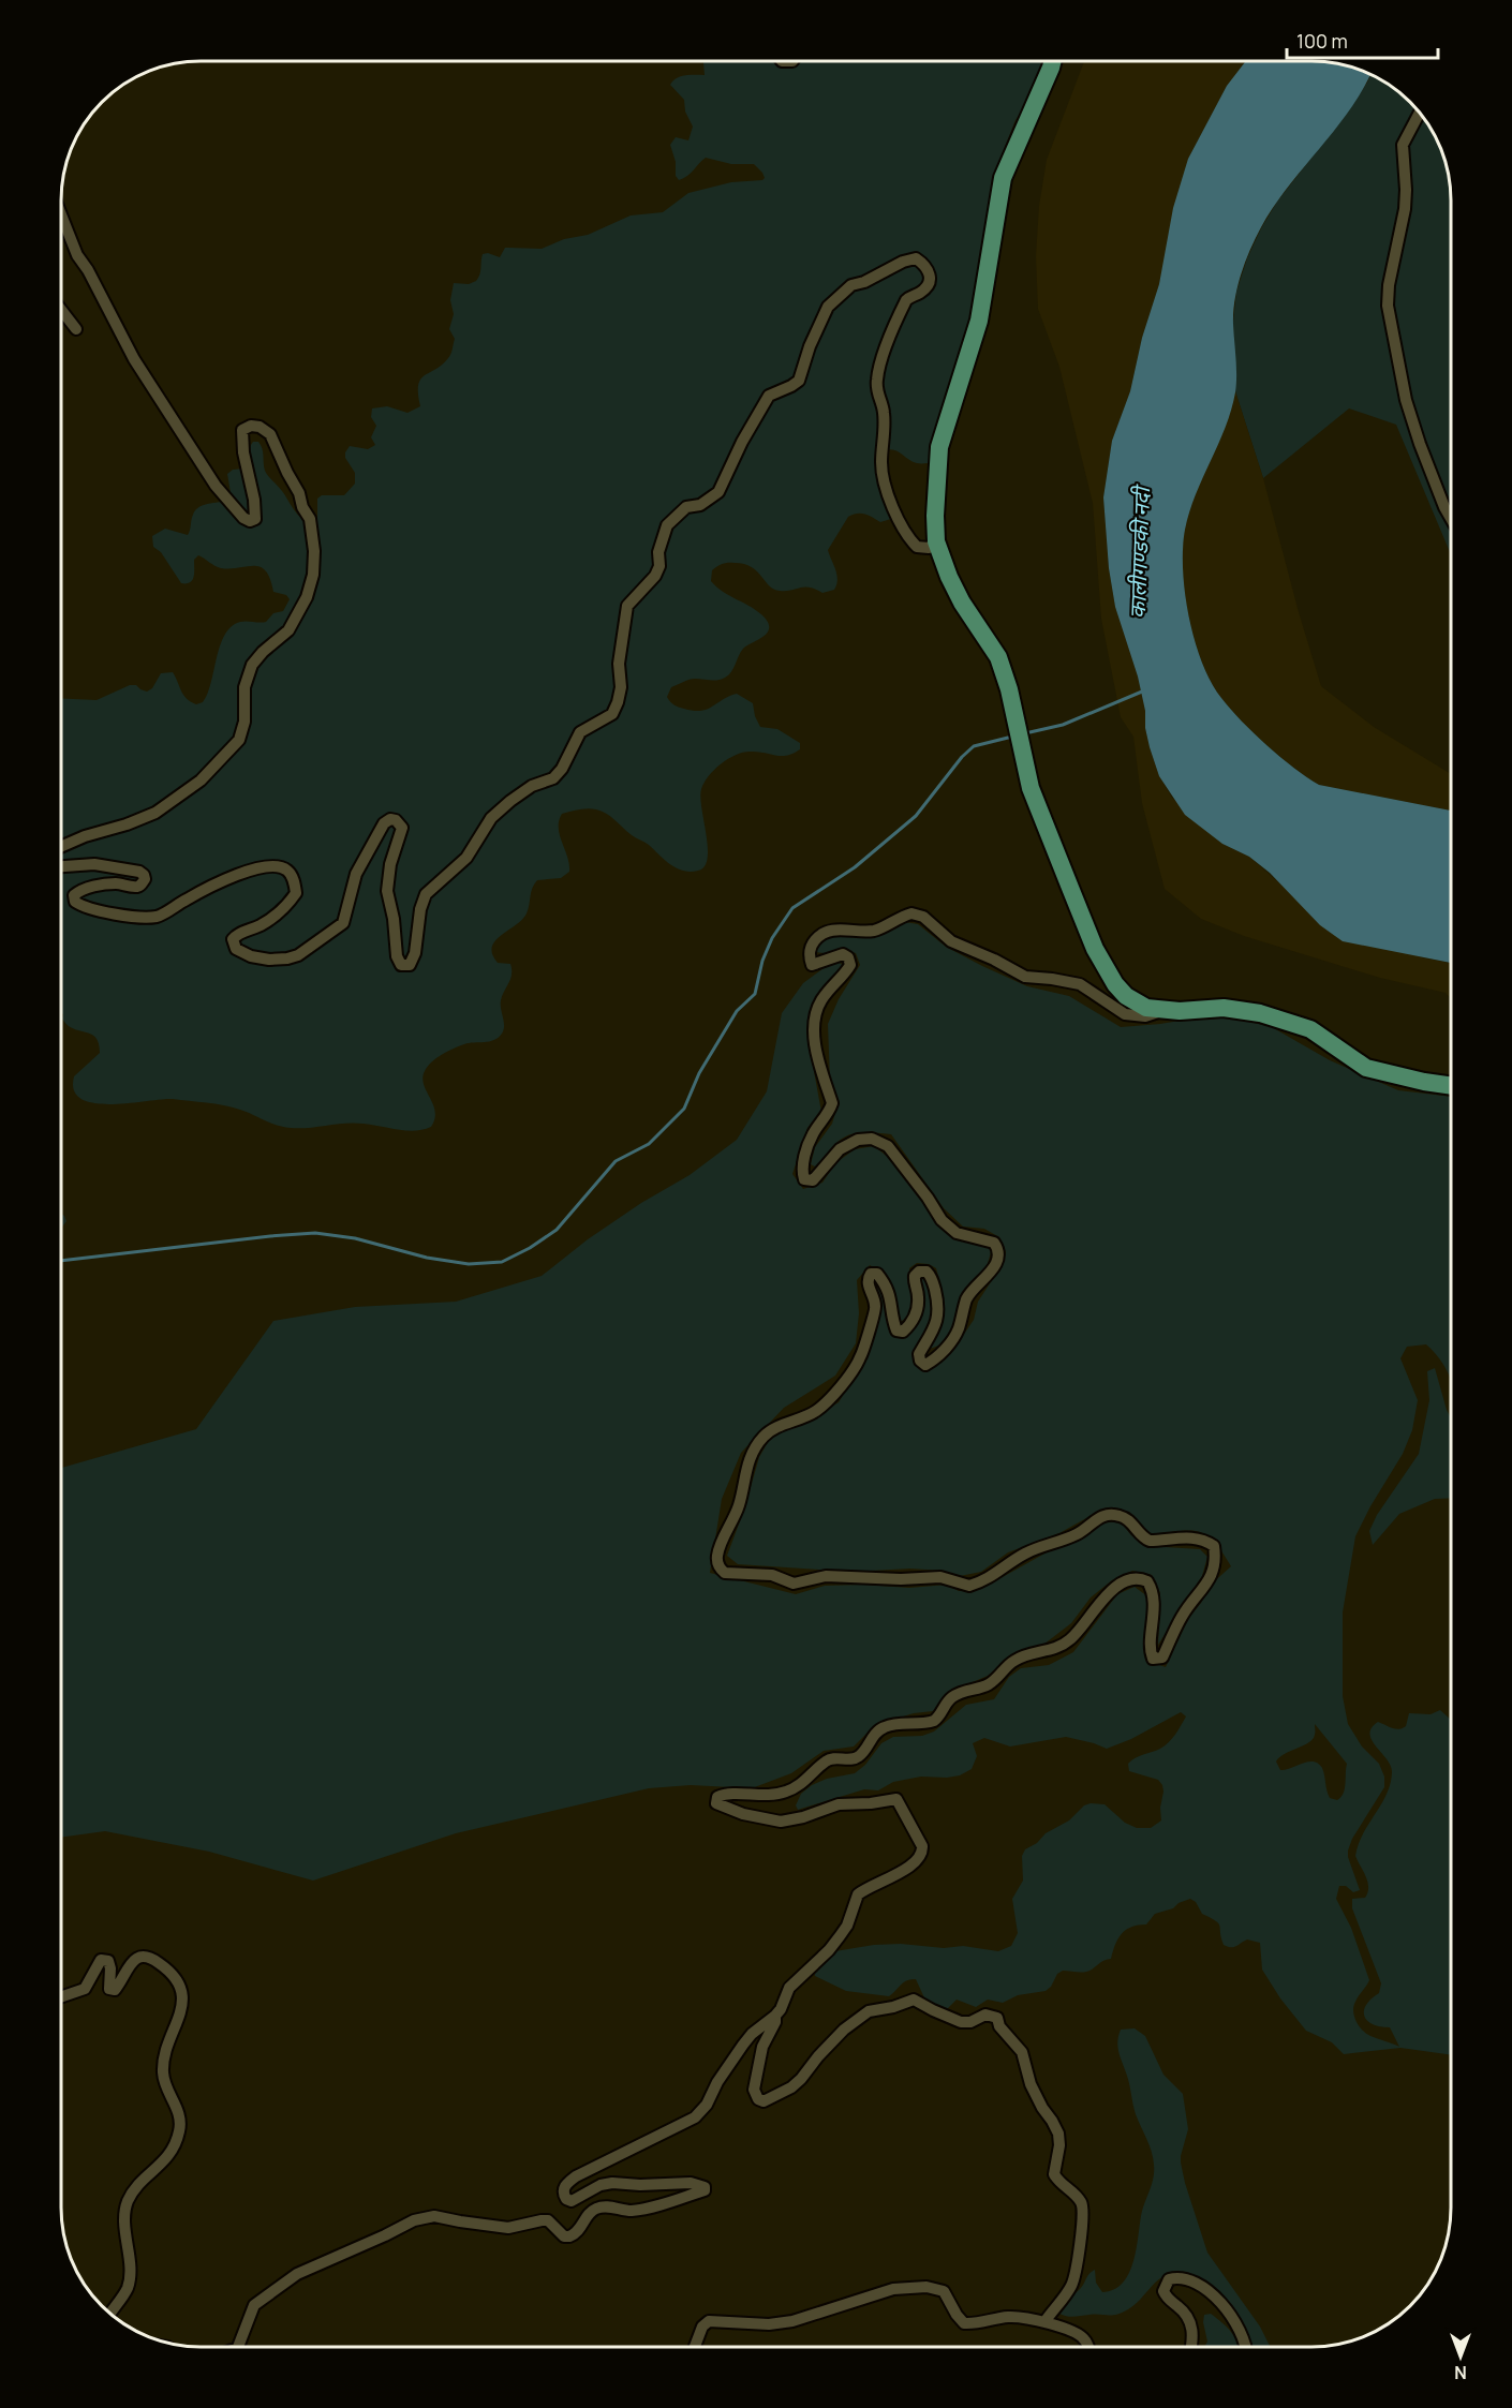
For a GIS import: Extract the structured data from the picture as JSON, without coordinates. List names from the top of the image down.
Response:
{
  "water": ["कालीगण्डकी नदी"],
  "scale_bar": "100 m",
  "north": "bottom"
}
